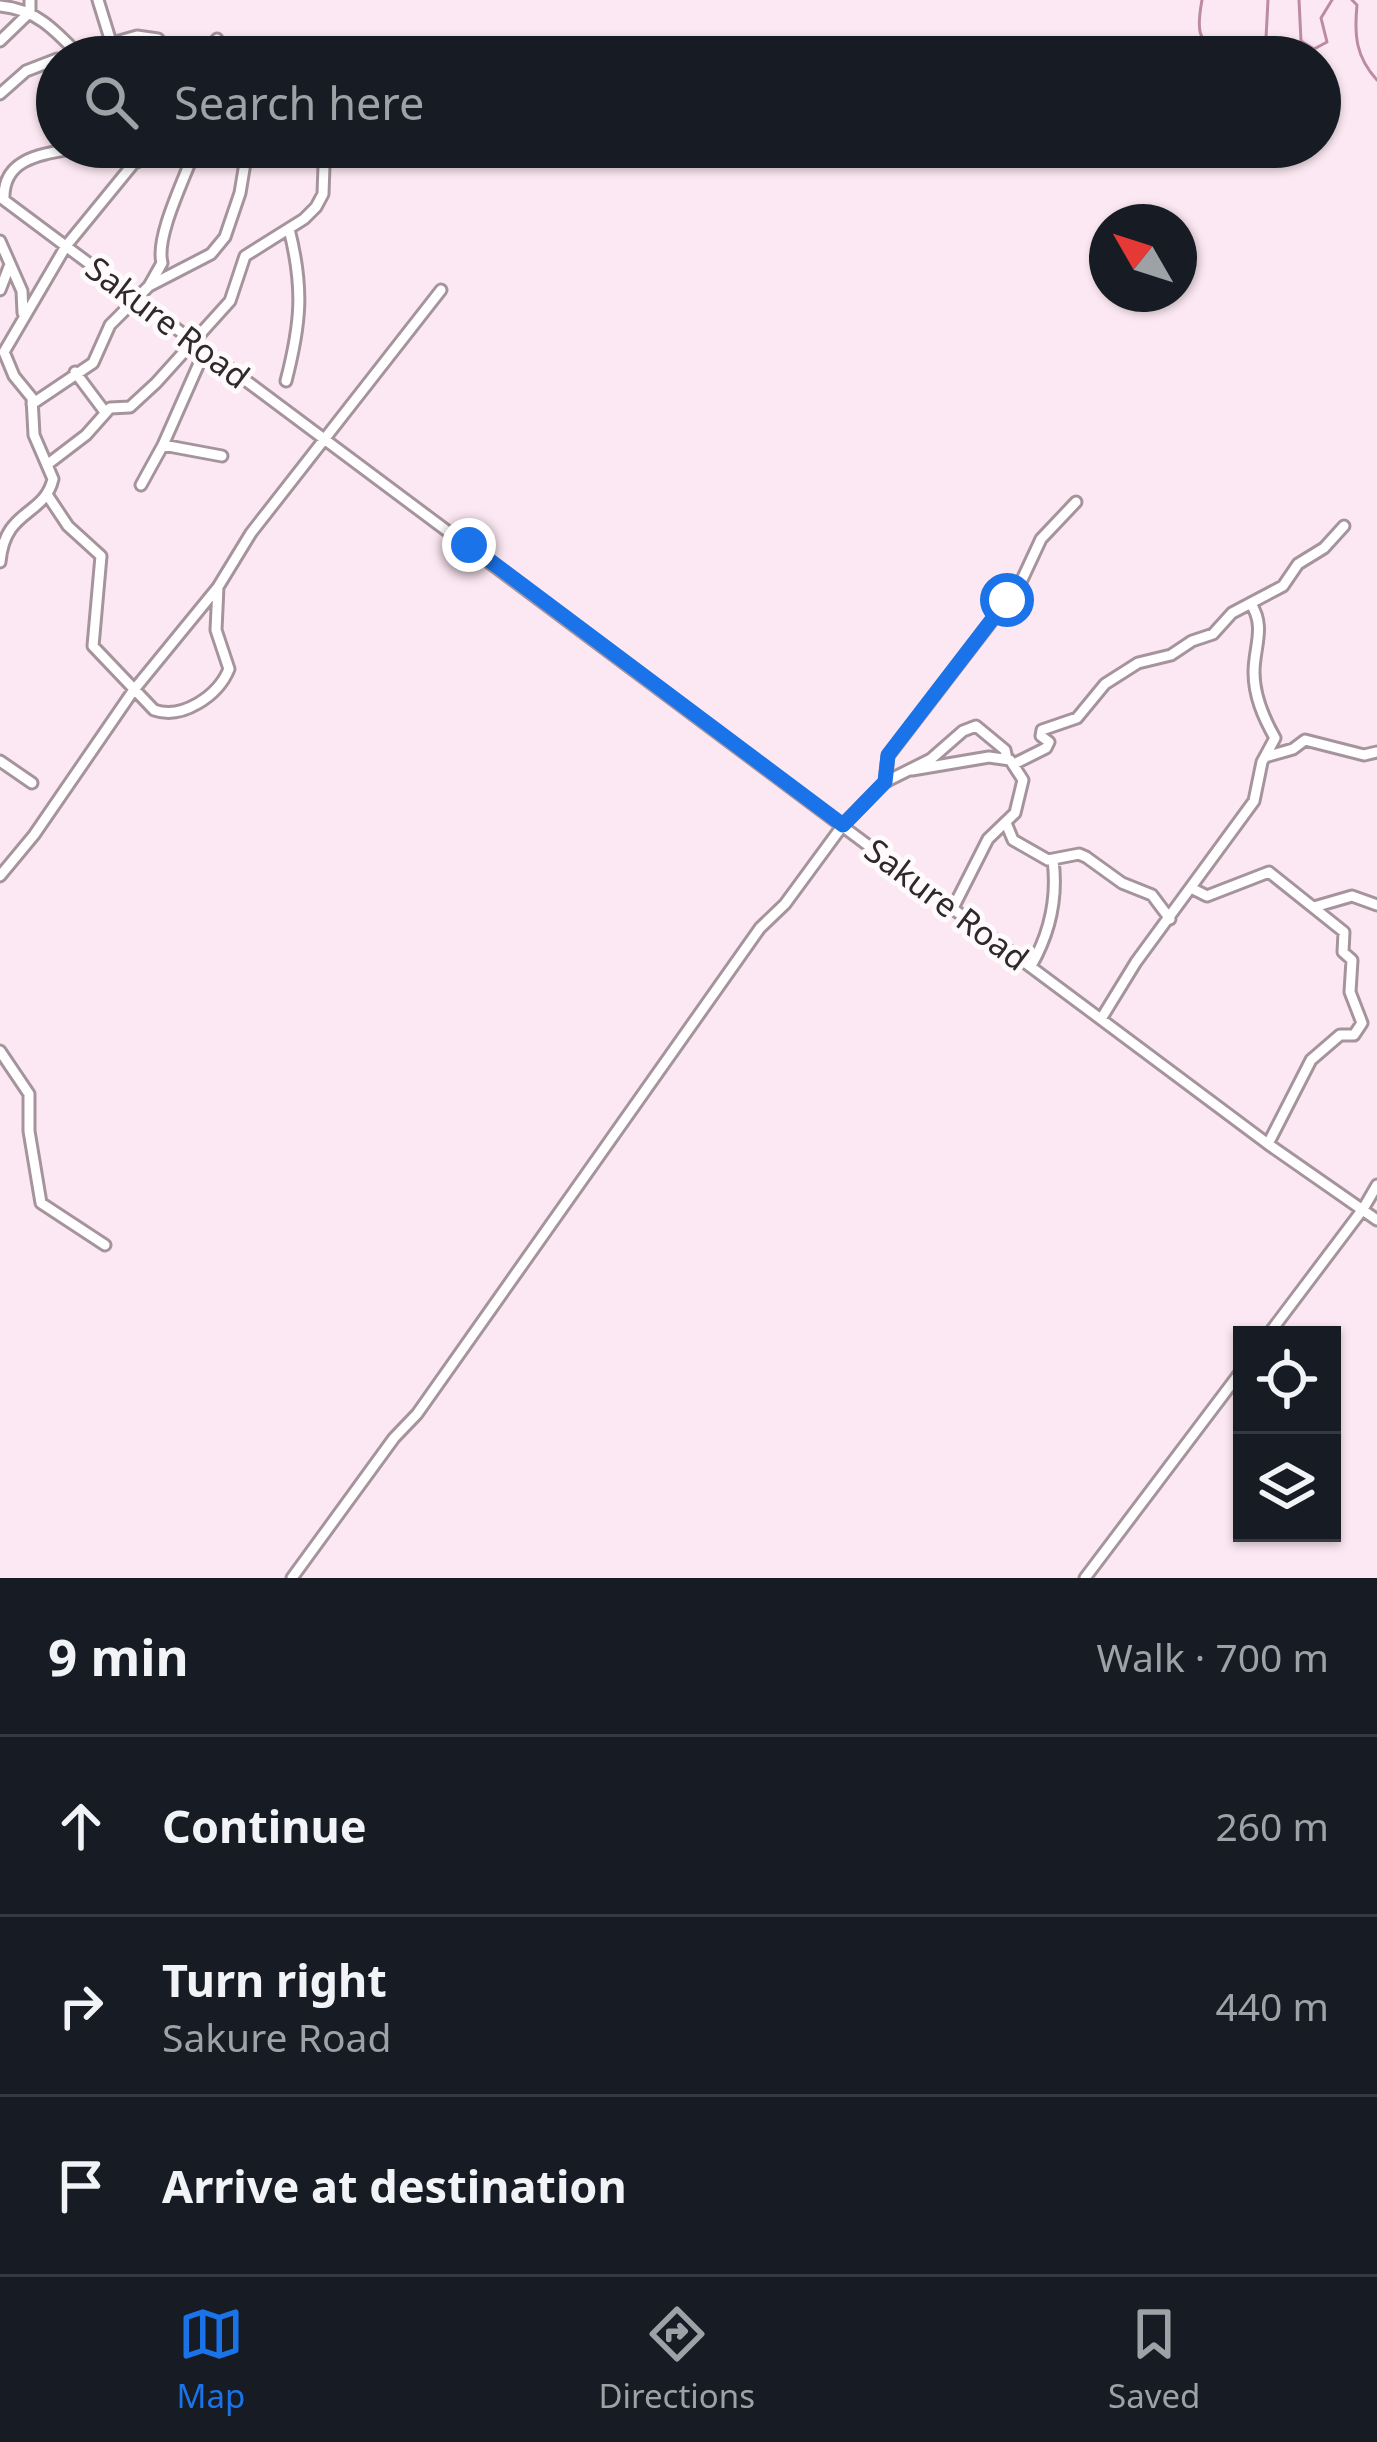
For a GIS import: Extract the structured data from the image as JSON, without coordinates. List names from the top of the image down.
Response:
{
  "streets": {
    "street": ["Sakure Road"]
  },
  "north": "top left",
  "page": {
    "search": "Search here",
    "heading": ["9 min", "Walk · 700 m"],
    "list": [
      ["Continue", "260 m"],
      ["Turn right", "Sakure Road", "440 m"],
      "Arrive at destination"
    ],
    "nav": ["Map", "Directions", "Saved"]
  }
}
